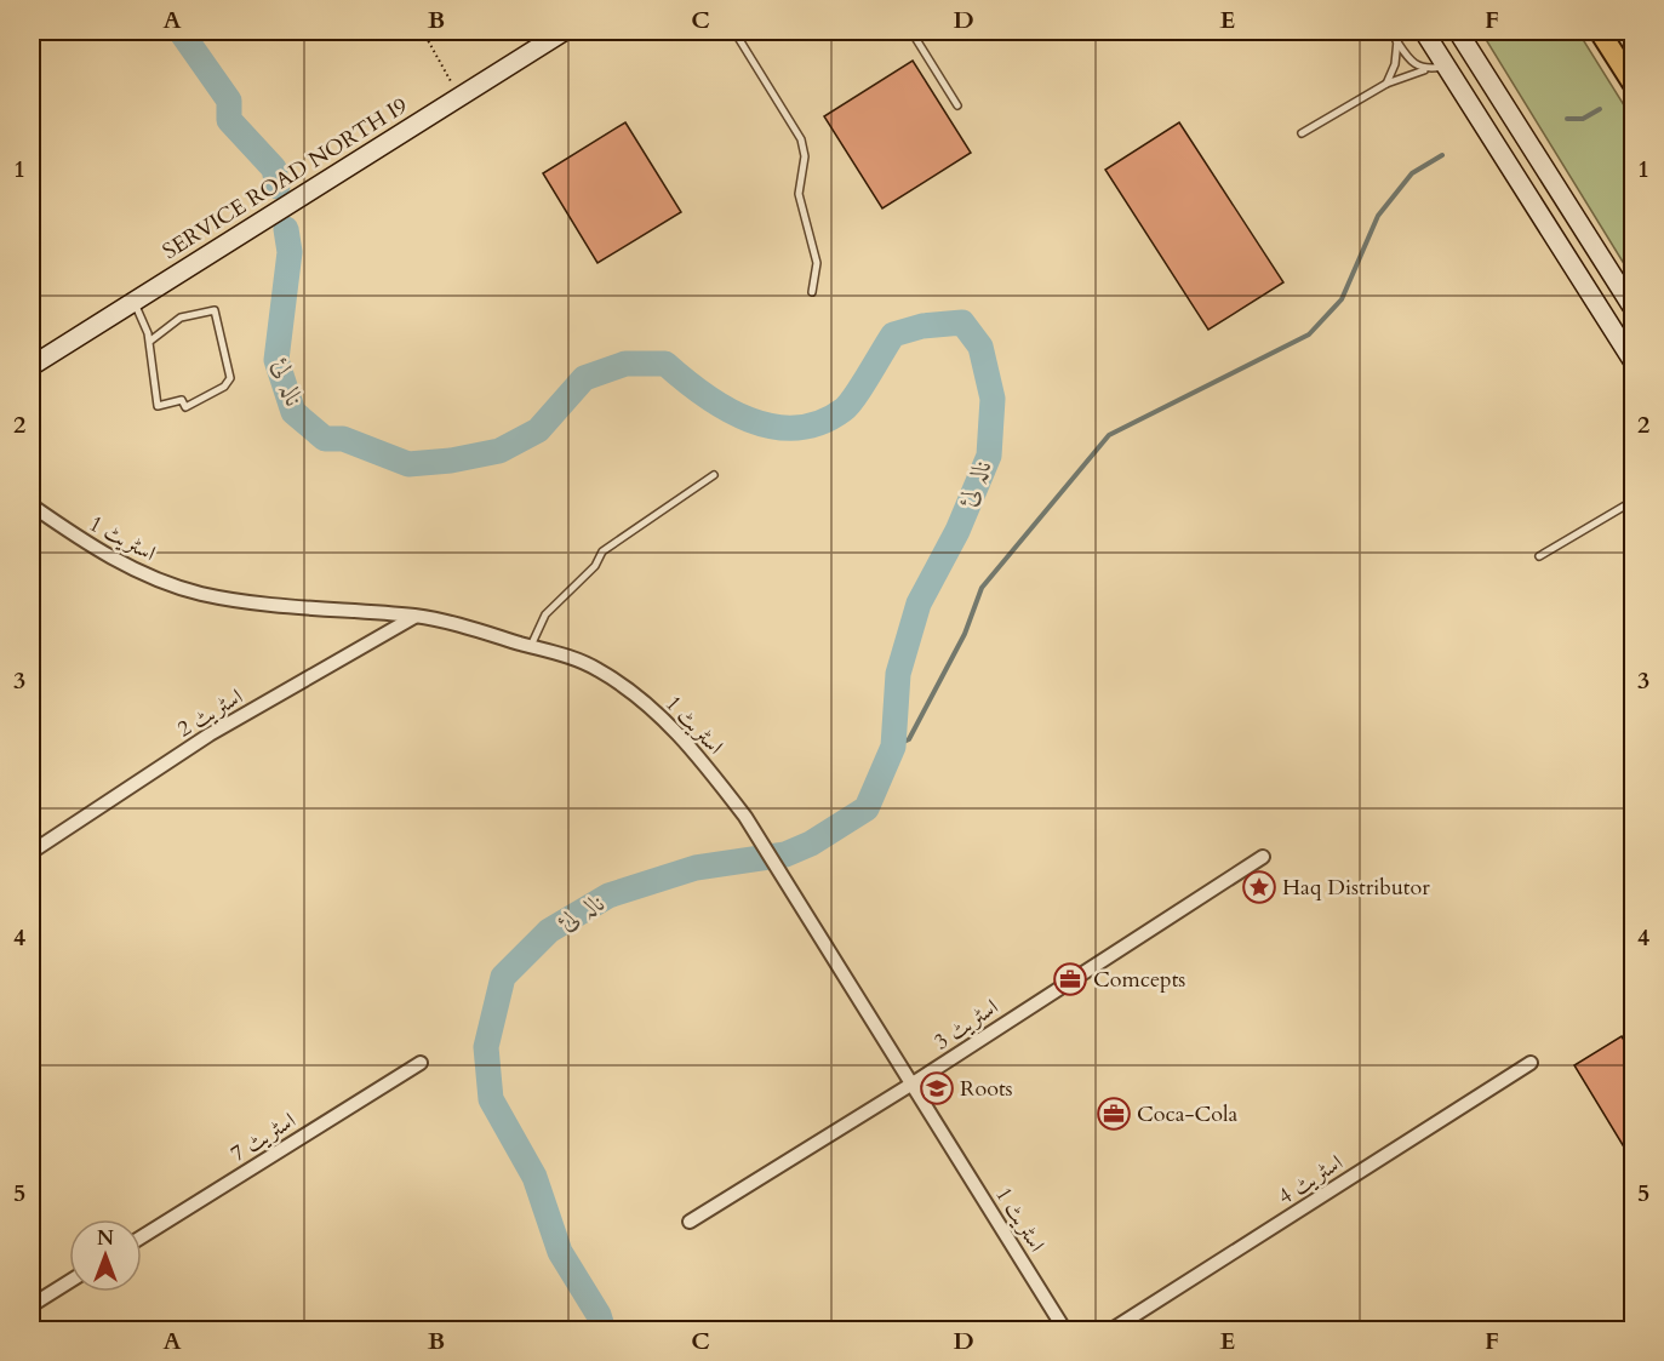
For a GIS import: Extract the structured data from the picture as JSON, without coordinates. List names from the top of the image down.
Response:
{
  "streets": {
    "main road": ["SERVICE ROAD NORTH I9"],
    "street": [
      "اسٹریٹ 1",
      "اسٹریٹ 2",
      "اسٹریٹ 3",
      "اسٹریٹ 7",
      "اسٹریٹ 4"
    ]
  },
  "crossings": [
    ["اسٹریٹ 1", "اسٹریٹ 2"],
    ["اسٹریٹ 1", "اسٹریٹ 3"]
  ],
  "water": ["نالہ لئ"],
  "places": {
    "place": ["Haq Distributor"],
    "office": ["Comcepts", "Coca-Cola"],
    "school or university": ["Roots"]
  },
  "north": "top",
  "grid": {
    "columns": [
      "A",
      "B",
      "C",
      "D",
      "E",
      "F"
    ],
    "rows": [
      "1",
      "2",
      "3",
      "4",
      "5"
    ]
  }
}
